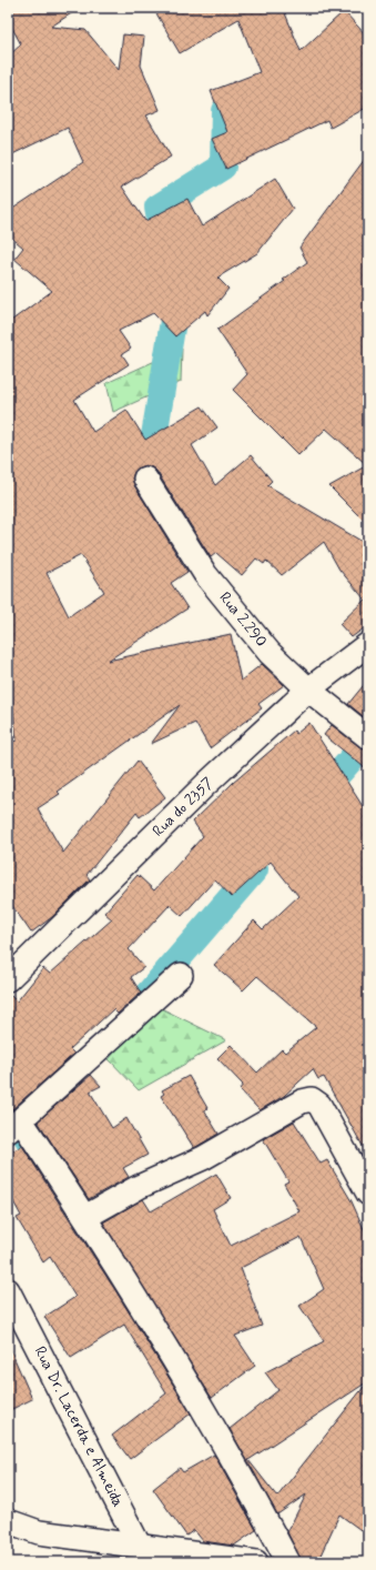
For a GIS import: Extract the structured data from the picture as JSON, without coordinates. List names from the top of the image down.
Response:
{
  "streets": {
    "street": ["Rua 2.290", "Rua do 2357", "Rua Dr. Lacerda e Almeida"]
  },
  "crossings": [
    ["Rua 2.290", "Rua do 2357"]
  ]
}
